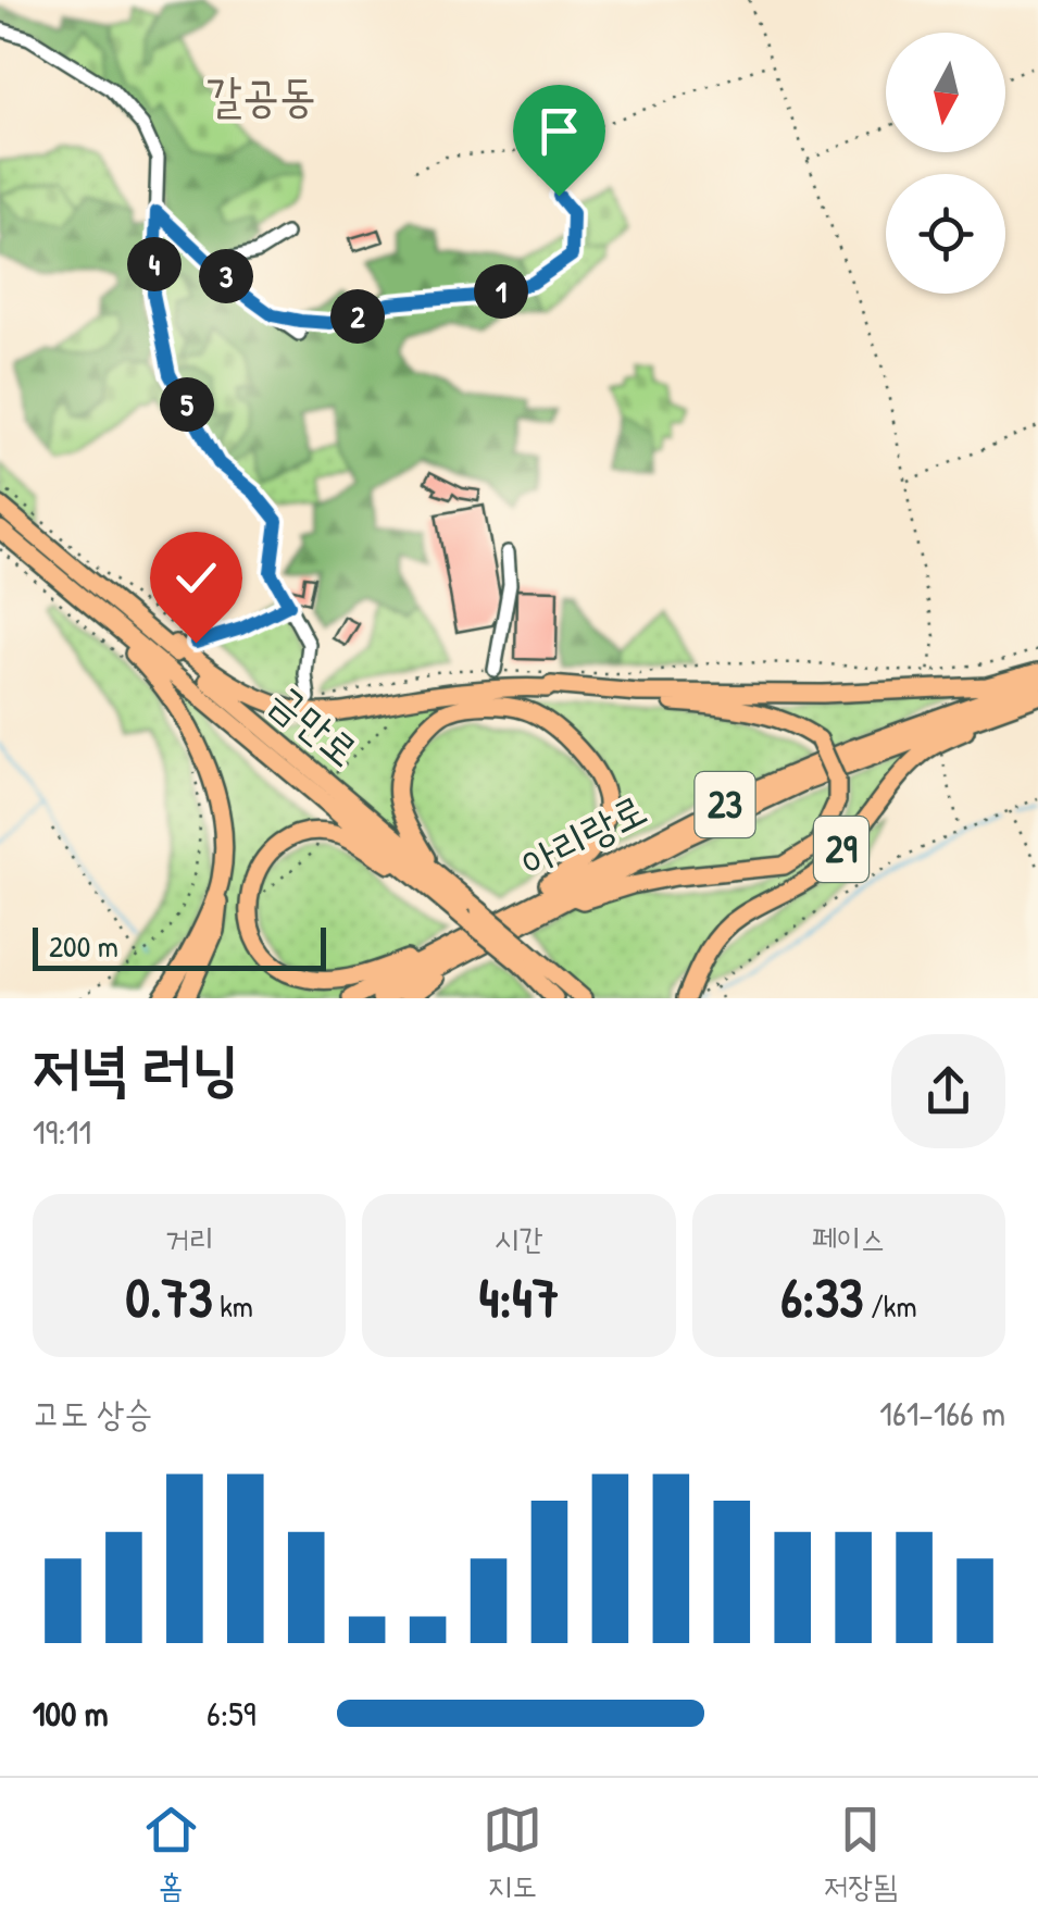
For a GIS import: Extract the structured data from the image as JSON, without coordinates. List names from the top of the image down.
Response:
{
  "streets": {
    "highway": [
      "금만로",
      "23",
      "아리랑로",
      "29"
    ]
  },
  "crossings": [
    ["아리랑로", "29"]
  ],
  "districts": ["갈공동"],
  "scale_bar": "200 m",
  "north": "bottom",
  "page": {
    "pins": [
      "4",
      "3",
      "1",
      "2",
      "5"
    ],
    "scale": "200 m",
    "heading": ["저녁 러닝", "19:11"],
    "stats": [
      ["거리", "0.73 km"],
      ["시간", "4:47"],
      ["페이스", "6:33 /km"]
    ],
    "chart": ["고도 상승", "161–166 m"],
    "list": [
      {
        "name": "100 m",
        "note": "6:59"
      }
    ],
    "tabs": ["홈", "지도", "저장됨"]
  }
}
